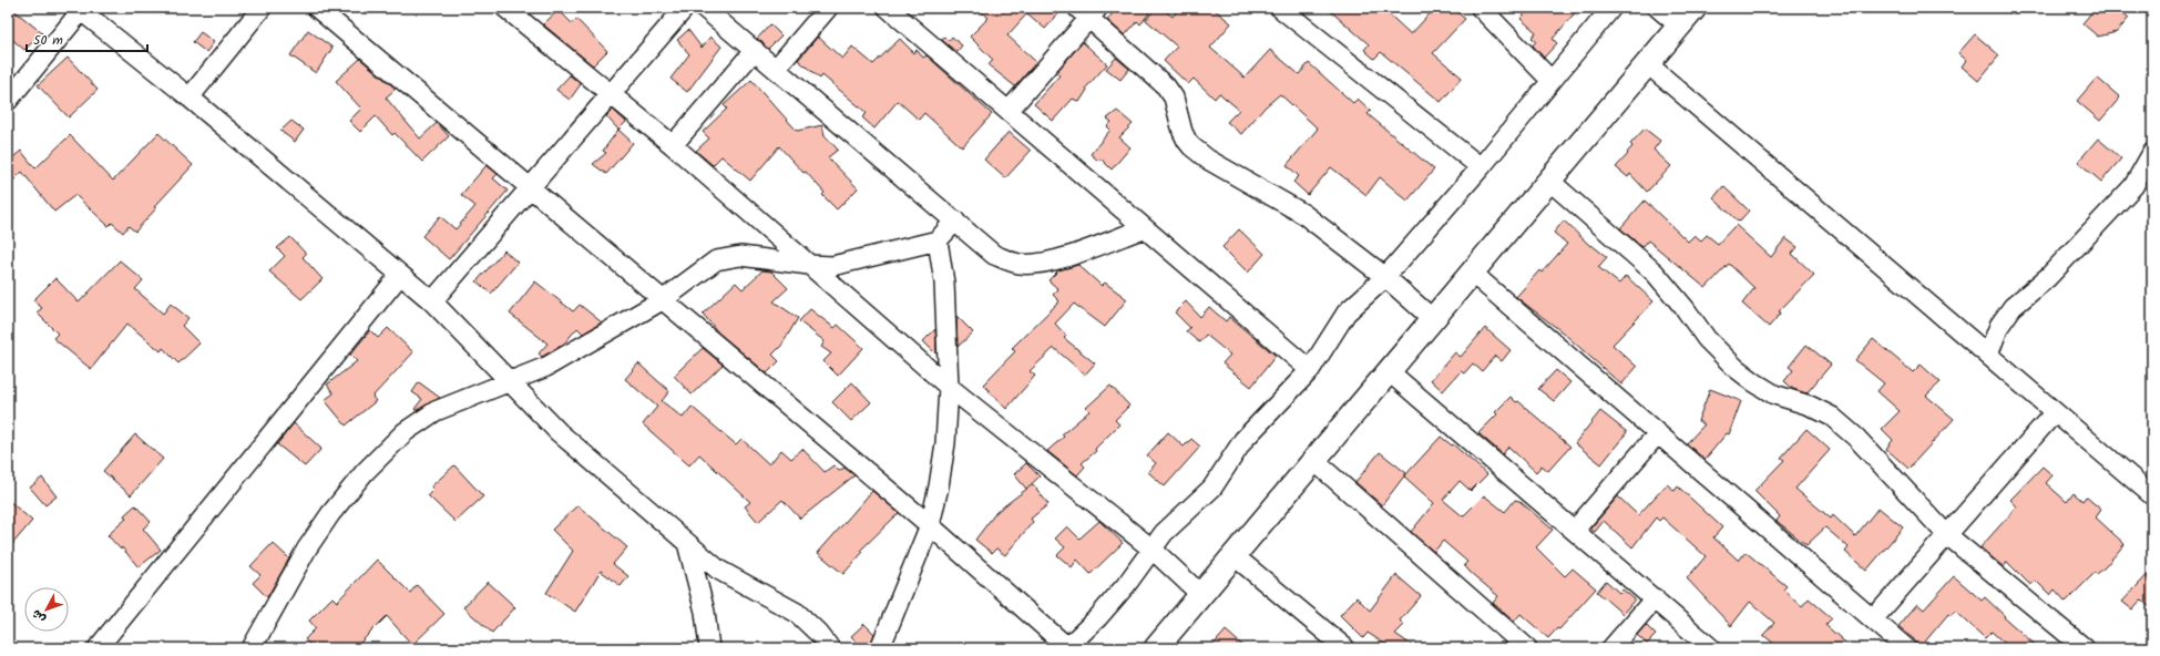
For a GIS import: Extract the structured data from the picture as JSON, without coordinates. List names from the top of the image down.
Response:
{
  "scale_bar": "50 m",
  "north": "bottom left"
}
